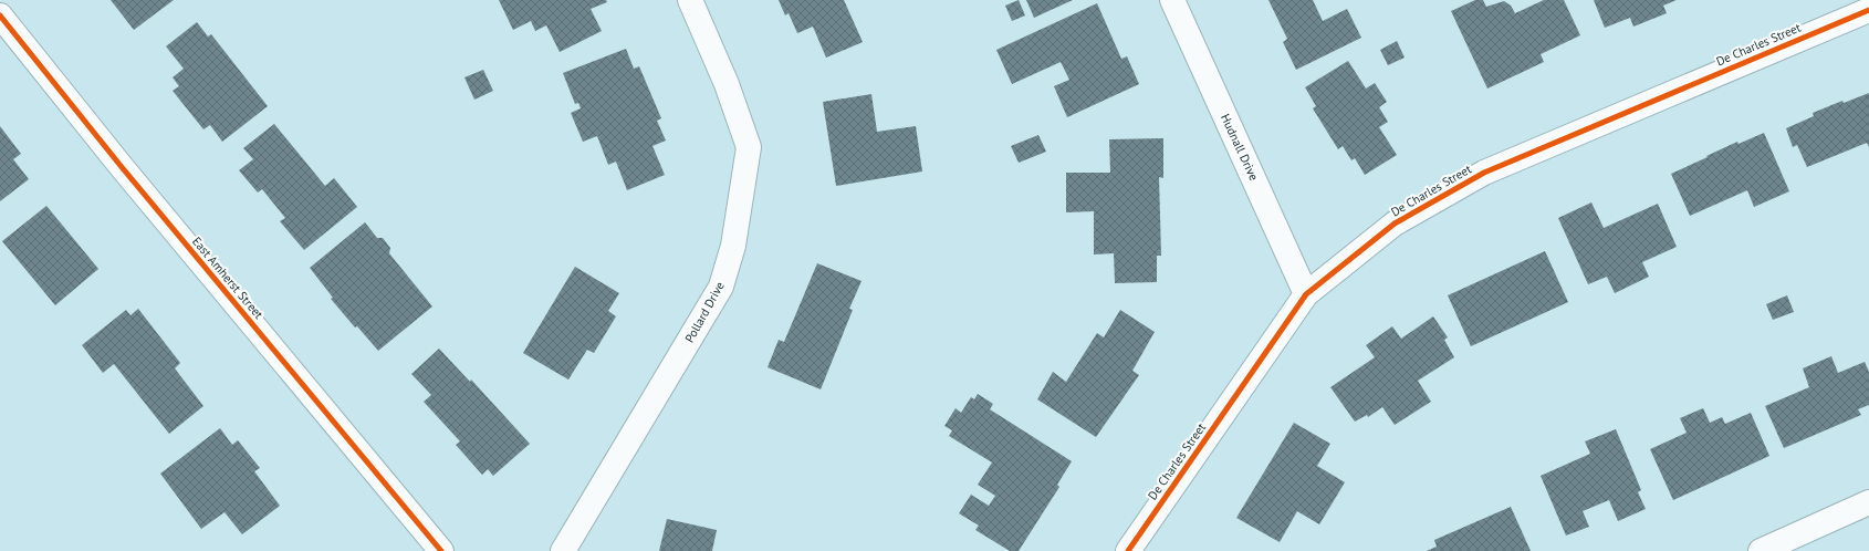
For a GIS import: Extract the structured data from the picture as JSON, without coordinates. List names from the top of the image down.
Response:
{
  "streets": {
    "street": [
      "De Charles Street",
      "Hudnall Drive",
      "East Amherst Street",
      "Pollard Drive"
    ]
  },
  "crossings": [
    ["De Charles Street", "Hudnall Drive"]
  ]
}
